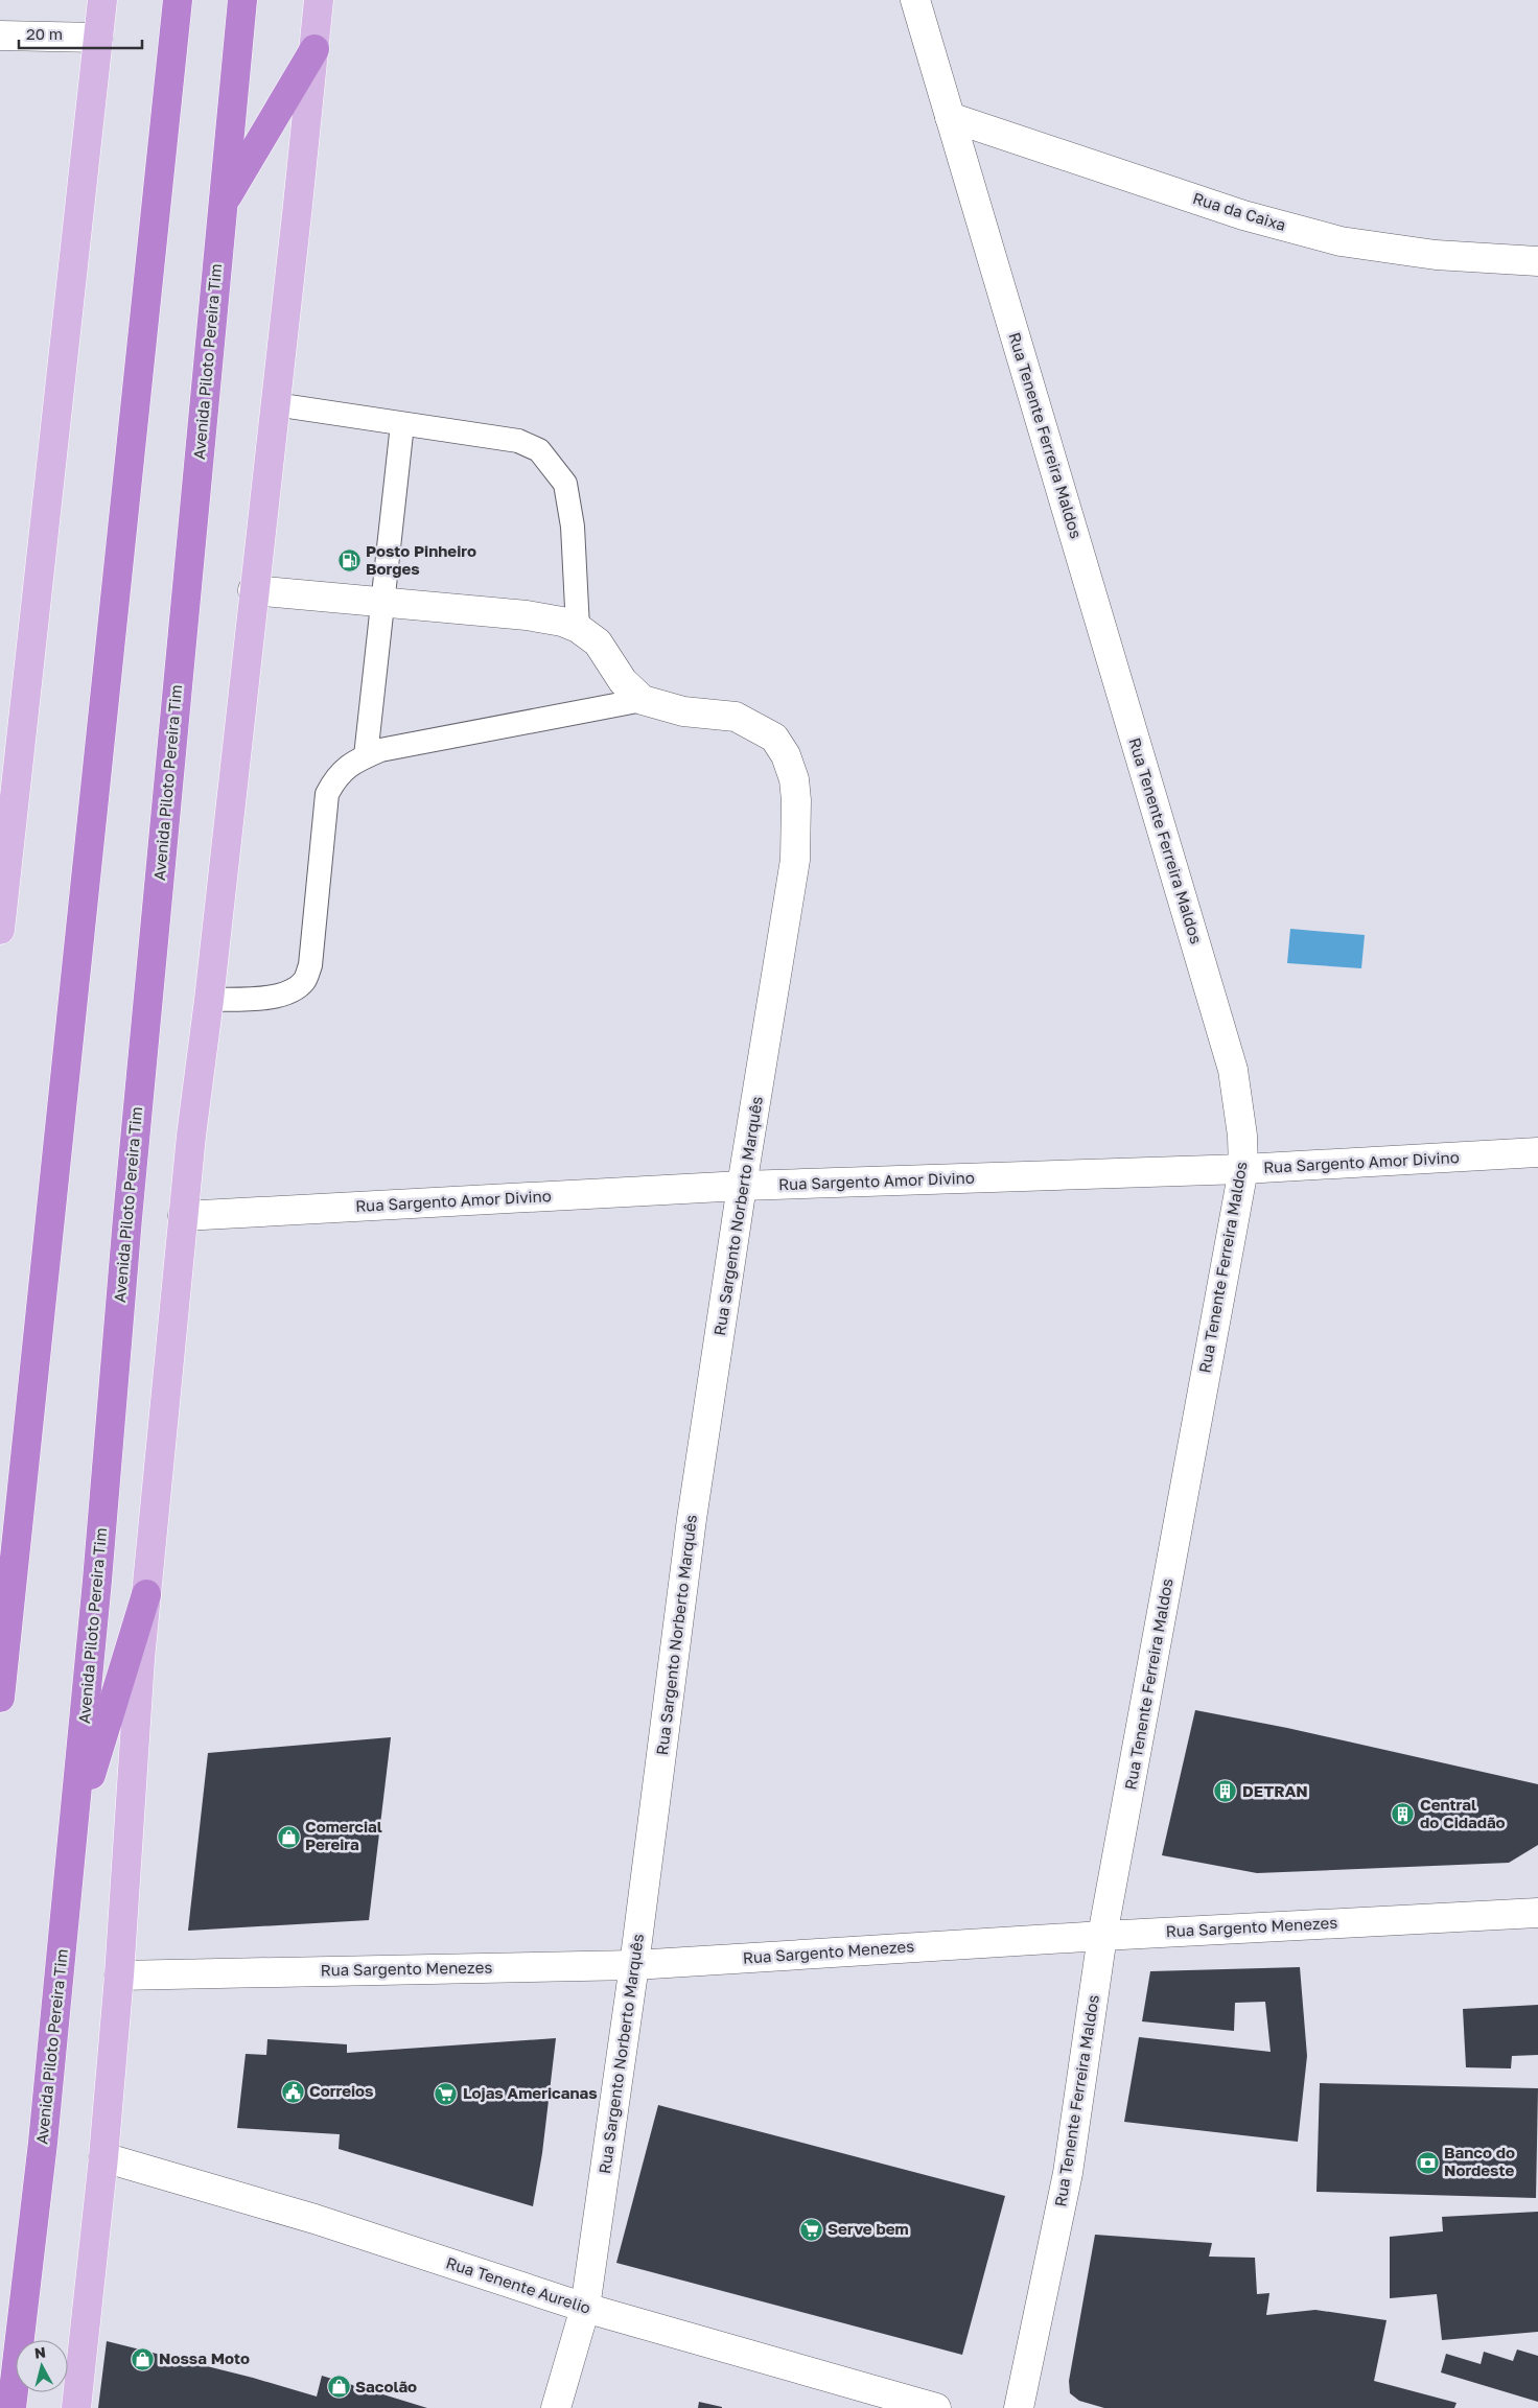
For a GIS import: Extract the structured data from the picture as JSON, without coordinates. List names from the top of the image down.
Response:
{
  "streets": {
    "highway": ["Avenida Piloto Pereira Tim"],
    "street": [
      "Rua da Caixa",
      "Rua Tenente Ferreira Maldos",
      "Rua Sargento Amor Divino",
      "Rua Sargento Norberto Marquês",
      "Rua Sargento Menezes",
      "Rua Tenente Aurelio"
    ]
  },
  "crossings": [
    ["Rua da Caixa", "Rua Tenente Ferreira Maldos"],
    ["Rua Tenente Ferreira Maldos", "Rua Sargento Amor Divino"],
    ["Rua Tenente Ferreira Maldos", "Rua Sargento Menezes"],
    ["Rua Sargento Amor Divino", "Rua Sargento Norberto Marquês"],
    ["Rua Sargento Norberto Marquês", "Rua Sargento Menezes"],
    ["Rua Sargento Norberto Marquês", "Rua Tenente Aurelio"]
  ],
  "places": {
    "fuel station": ["Posto Pinheiro Borges"],
    "building": ["DETRAN", "Central do Cidadão"],
    "shop": ["Comercial Pereira", "Nossa Moto", "Sacolão"],
    "public building": ["Correios"],
    "supermarket": ["Lojas Americanas", "Serve bem"],
    "bank": ["Banco do Nordeste"]
  },
  "scale_bar": "20 m",
  "north": "top"
}
